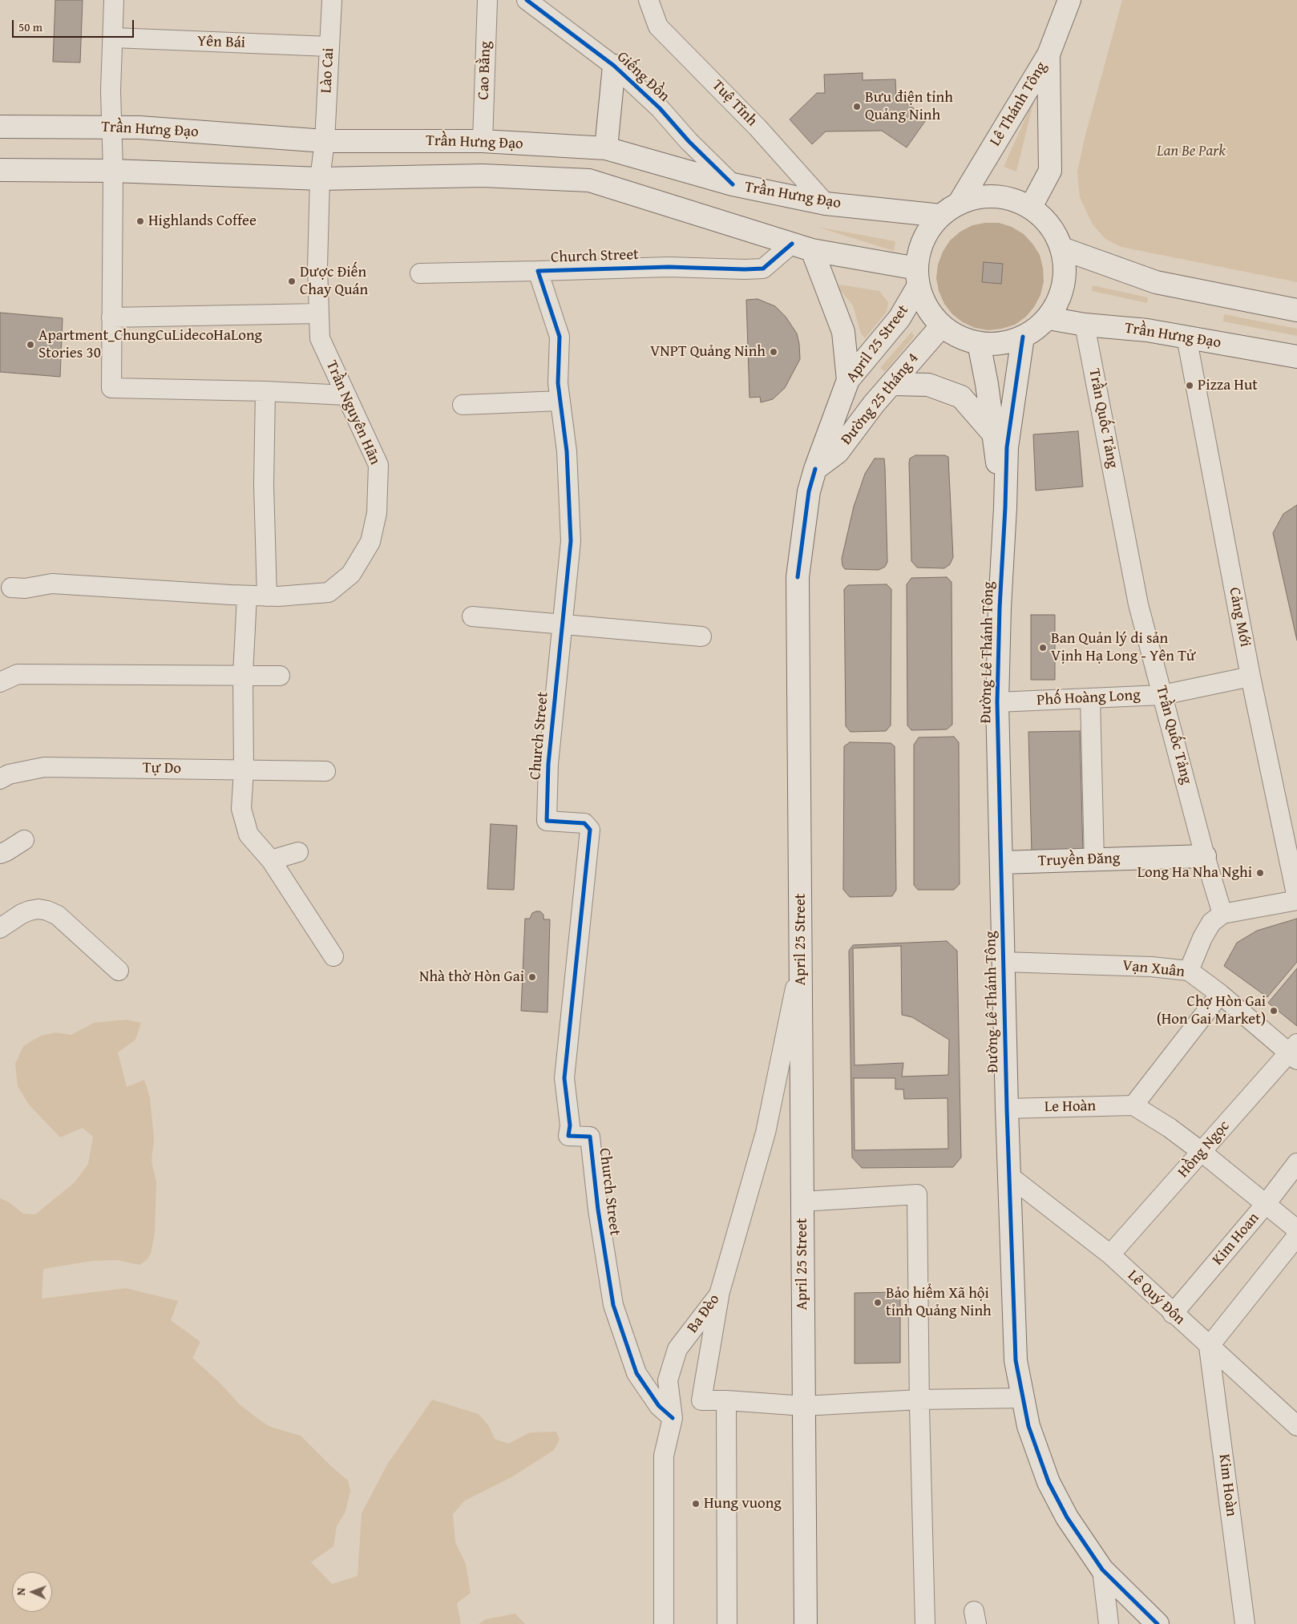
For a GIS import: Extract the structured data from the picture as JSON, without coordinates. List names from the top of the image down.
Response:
{
  "streets": {
    "street": [
      "Yên Bái",
      "Lào Cai",
      "Cao Bằng",
      "Giếng Đồn",
      "Tuệ Tĩnh",
      "Lê Thánh Tông",
      "Trần Hưng Đạo",
      "Church Street",
      "April 25 Street",
      "Đường 25 tháng 4",
      "Trần Nguyên Hãn",
      "Trần Quốc Tảng",
      "Cảng Mới",
      "Đường Lê Thánh Tông",
      "Phố Hoàng Long",
      "Tự Do",
      "Truyền Đăng",
      "Vạn Xuân",
      "Le Hoàn",
      "Hồng Ngọc",
      "Kim Hoan",
      "Lê Quý Đôn",
      "Ba Đèo",
      "Kim Hoàn"
    ]
  },
  "crossings": [
    ["Yên Bái", "Lào Cai"],
    ["Lào Cai", "Trần Hưng Đạo"],
    ["Lào Cai", "Trần Nguyên Hãn"],
    ["Cao Bằng", "Trần Hưng Đạo"],
    ["Giếng Đồn", "Trần Hưng Đạo"],
    ["Tuệ Tĩnh", "Trần Hưng Đạo"],
    ["Lê Thánh Tông", "Trần Hưng Đạo"],
    ["Lê Thánh Tông", "April 25 Street"],
    ["Trần Hưng Đạo", "Trần Nguyên Hãn"],
    ["Trần Hưng Đạo", "Trần Quốc Tảng"],
    ["Trần Hưng Đạo", "Cảng Mới"],
    ["Church Street", "Ba Đèo"],
    ["April 25 Street", "Đường 25 tháng 4"],
    ["April 25 Street", "Ba Đèo"],
    ["Trần Quốc Tảng", "Phố Hoàng Long"],
    ["Trần Quốc Tảng", "Truyền Đăng"],
    ["Cảng Mới", "Phố Hoàng Long"],
    ["Đường Lê Thánh Tông", "Phố Hoàng Long"],
    ["Đường Lê Thánh Tông", "Truyền Đăng"],
    ["Đường Lê Thánh Tông", "Vạn Xuân"],
    ["Đường Lê Thánh Tông", "Le Hoàn"],
    ["Đường Lê Thánh Tông", "Lê Quý Đôn"],
    ["Vạn Xuân", "Hồng Ngọc"],
    ["Hồng Ngọc", "Lê Quý Đôn"],
    ["Kim Hoan", "Lê Quý Đôn"],
    ["Lê Quý Đôn", "Kim Hoàn"]
  ],
  "parks": ["Lan Be Park"],
  "places": [
    "Bưu điện tỉnh Quảng Ninh",
    "Highlands Coffee",
    "Dược Điến Chay Quán",
    "Apartment_ChungCuLidecoHaLong Stories 30",
    "VNPT Quảng Ninh",
    "Pizza Hut",
    "Ban Quản lý di sản Vịnh Hạ Long - Yên Tử",
    "Long Ha Nha Nghi",
    "Nhà thờ Hòn Gai",
    "Chợ Hòn Gai (Hon Gai Market)",
    "Bảo hiểm Xã hội tỉnh Quảng Ninh",
    "Hung vuong"
  ],
  "scale_bar": "50 m",
  "north": "left"
}
